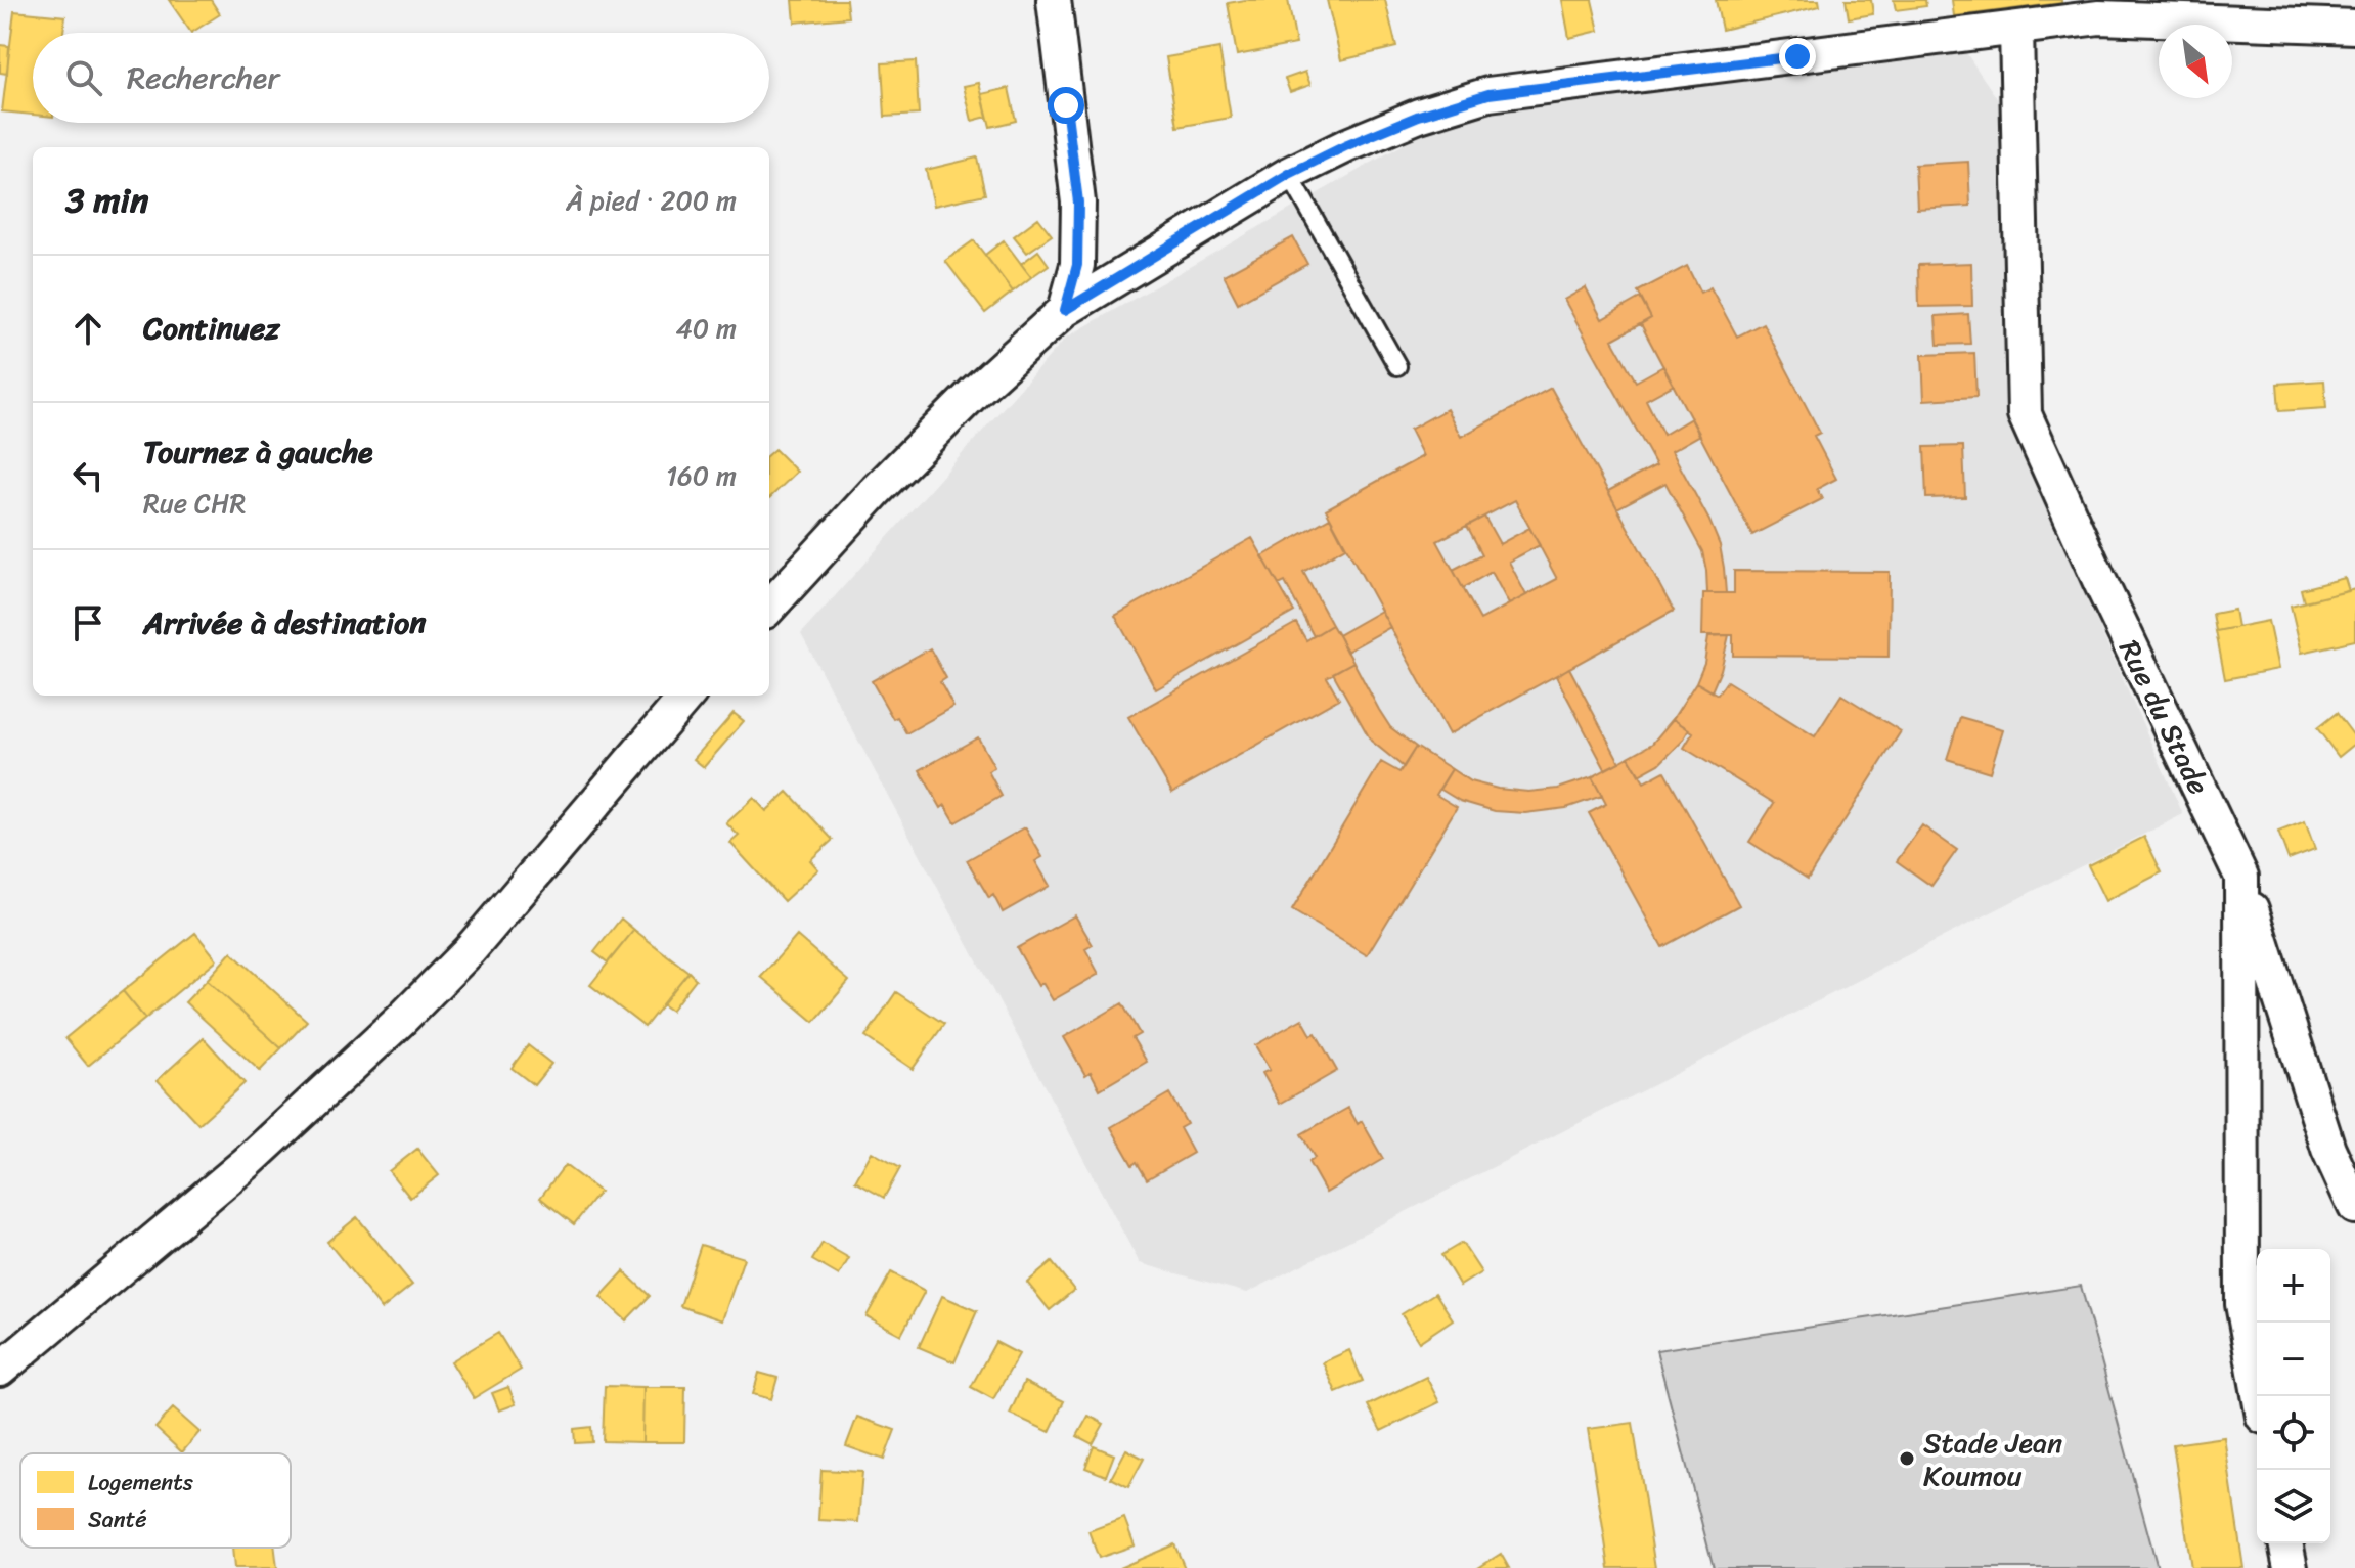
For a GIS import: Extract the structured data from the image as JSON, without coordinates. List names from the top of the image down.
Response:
{
  "streets": {
    "street": ["Rue du Stade"]
  },
  "places": ["Stade Jean Koumou"],
  "legend": ["Logements", "Santé"],
  "north": "bottom right",
  "page": {
    "search": "Rechercher",
    "heading": ["3 min", "À pied · 200 m"],
    "list": [
      ["Continuez", "40 m"],
      ["Tournez à gauche", "Rue CHR", "160 m"],
      "Arrivée à destination"
    ],
    "map_buttons": ["+", "−"]
  }
}
